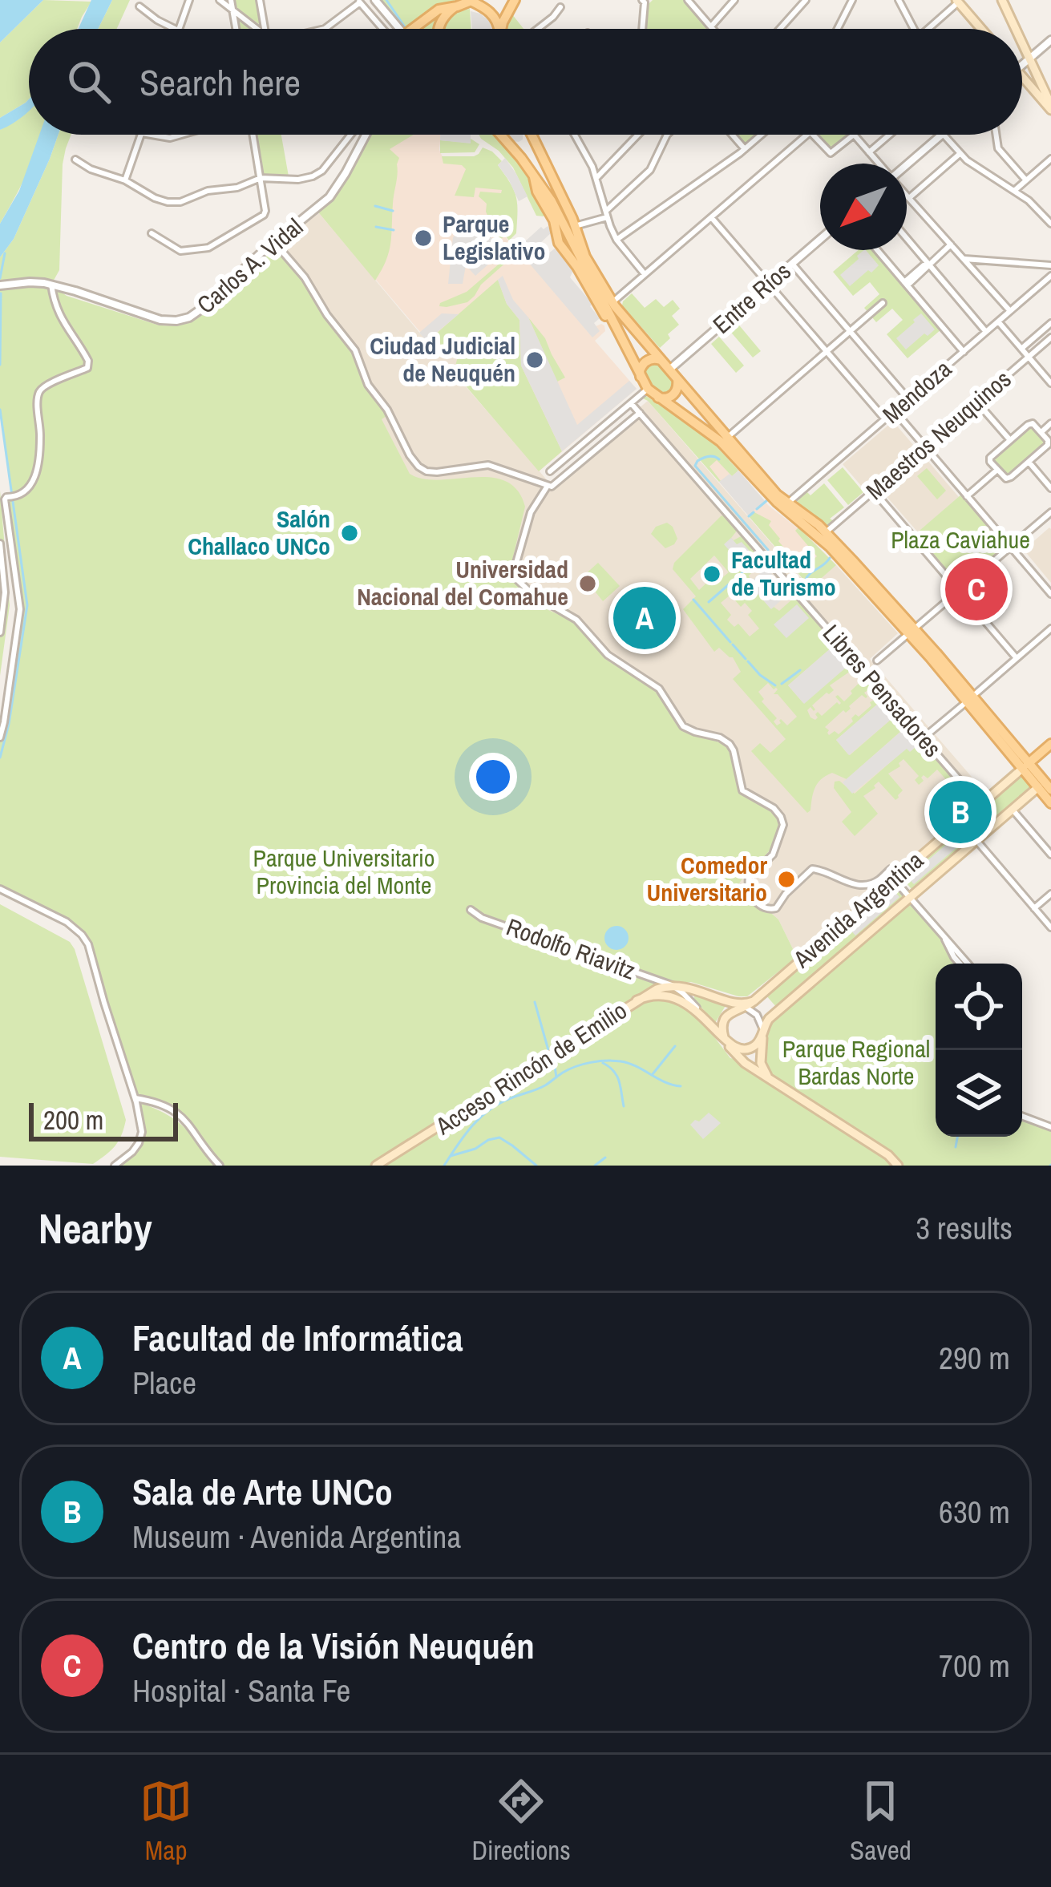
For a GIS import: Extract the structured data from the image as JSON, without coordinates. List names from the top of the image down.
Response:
{
  "streets": {
    "main road": ["Avenida Argentina", "Rodolfo Riavitz", "Acceso Rincón de Emilio"],
    "street": [
      "Carlos A. Vidal",
      "Entre Ríos",
      "Mendoza",
      "Maestros Neuquinos",
      "Libres Pensadores"
    ]
  },
  "crossings": [
    ["Libres Pensadores", "Avenida Argentina"],
    ["Avenida Argentina", "Rodolfo Riavitz"],
    ["Rodolfo Riavitz", "Acceso Rincón de Emilio"]
  ],
  "parks": ["Plaza Caviahue", "Parque Universitario Provincia del Monte", "Parque Regional Bardas Norte"],
  "places": [
    "Parque Legislativo",
    "Ciudad Judicial de Neuquén",
    "Salón Challaco UNCo",
    "Facultad de Turismo",
    "Universidad Nacional del Comahue",
    "Comedor Universitario"
  ],
  "scale_bar": "200 m",
  "north": "bottom left",
  "page": {
    "search": "Search here",
    "pins": ["C", "A", "B"],
    "scale": "200 m",
    "heading": ["Nearby", "3 results"],
    "list": [
      {
        "mark": "A",
        "name": "Facultad de Informática",
        "note": "Place",
        "value": "290 m"
      },
      {
        "mark": "B",
        "name": "Sala de Arte UNCo",
        "note": "Museum · Avenida Argentina",
        "value": "630 m"
      },
      {
        "mark": "C",
        "name": "Centro de la Visión Neuquén",
        "note": "Hospital · Santa Fe",
        "value": "700 m"
      }
    ],
    "nav": ["Map", "Directions", "Saved"]
  }
}
